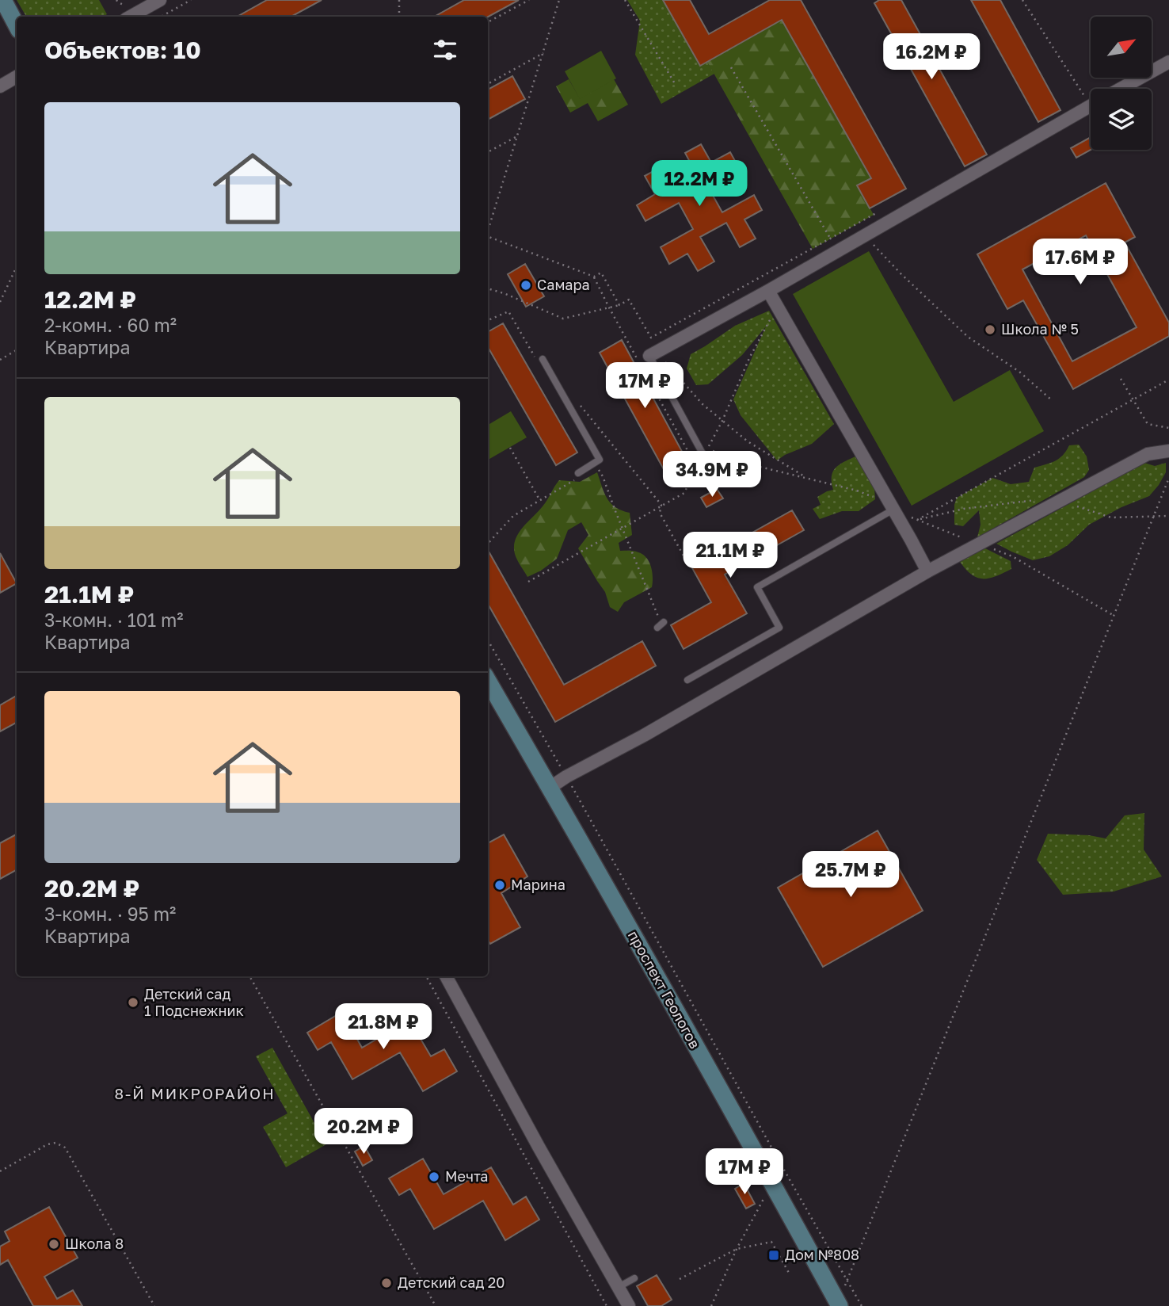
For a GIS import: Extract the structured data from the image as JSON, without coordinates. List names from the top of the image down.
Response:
{
  "streets": {
    "street": ["проспект Геологов"]
  },
  "districts": ["8-Й МИКРОРАЙОН"],
  "places": {
    "other": [
      "Самара",
      "Школа № 5",
      "Марина",
      "Детский сад 1 Подснежник",
      "Мечта",
      "Школа 8",
      "Детский сад 20"
    ],
    "transit": ["Дом №808"]
  },
  "north": "top right",
  "page": {
    "heading": "Объектов: 10",
    "price": [
      "16.2M ₽",
      "12.2M ₽",
      "17.6M ₽",
      "17M ₽",
      "34.9M ₽",
      "21.1M ₽",
      "25.7M ₽",
      "21.8M ₽",
      "20.2M ₽",
      "17M ₽"
    ],
    "list": [
      {
        "name": "12.2M ₽",
        "note": "2-комн. · 60 m² · Квартира"
      },
      {
        "name": "21.1M ₽",
        "note": "3-комн. · 101 m² · Квартира"
      },
      {
        "name": "20.2M ₽",
        "note": "3-комн. · 95 m² · Квартира"
      }
    ]
  }
}
